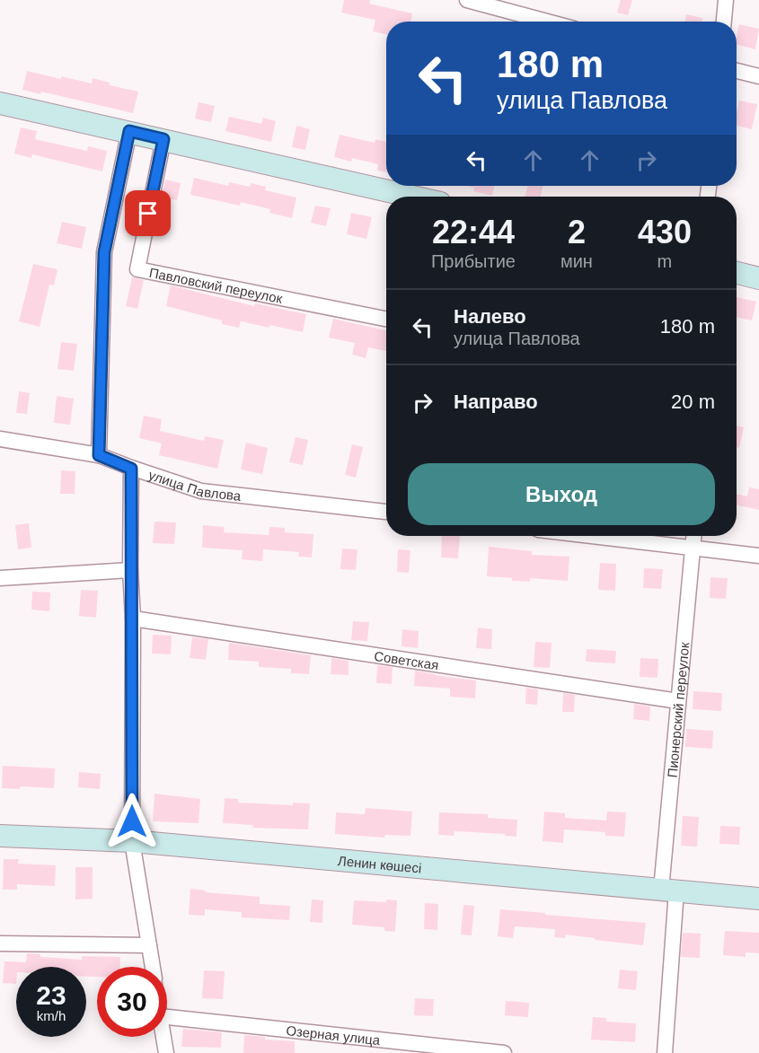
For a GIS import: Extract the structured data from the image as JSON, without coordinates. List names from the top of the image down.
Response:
{
  "streets": {
    "street": [
      "Павловский переулок",
      "улица Павлова",
      "Советская",
      "Пионерский переулок",
      "Ленин көшесі",
      "Озерная улица"
    ]
  },
  "crossings": [
    ["Советская", "Пионерский переулок"],
    ["Пионерский переулок", "Ленин көшесі"]
  ],
  "page": {
    "turn": ["180 m", "улица Павлова"],
    "eta": [
      "22:44",
      "Прибытие",
      "2",
      "мин",
      "430",
      "m"
    ],
    "list": [
      {
        "name": "Налево",
        "note": "улица Павлова",
        "value": "180 m"
      },
      {
        "name": "Направо",
        "value": "20 m"
      }
    ],
    "buttons": "Выход",
    "speed": "23 km/h",
    "limit": "30"
  }
}
